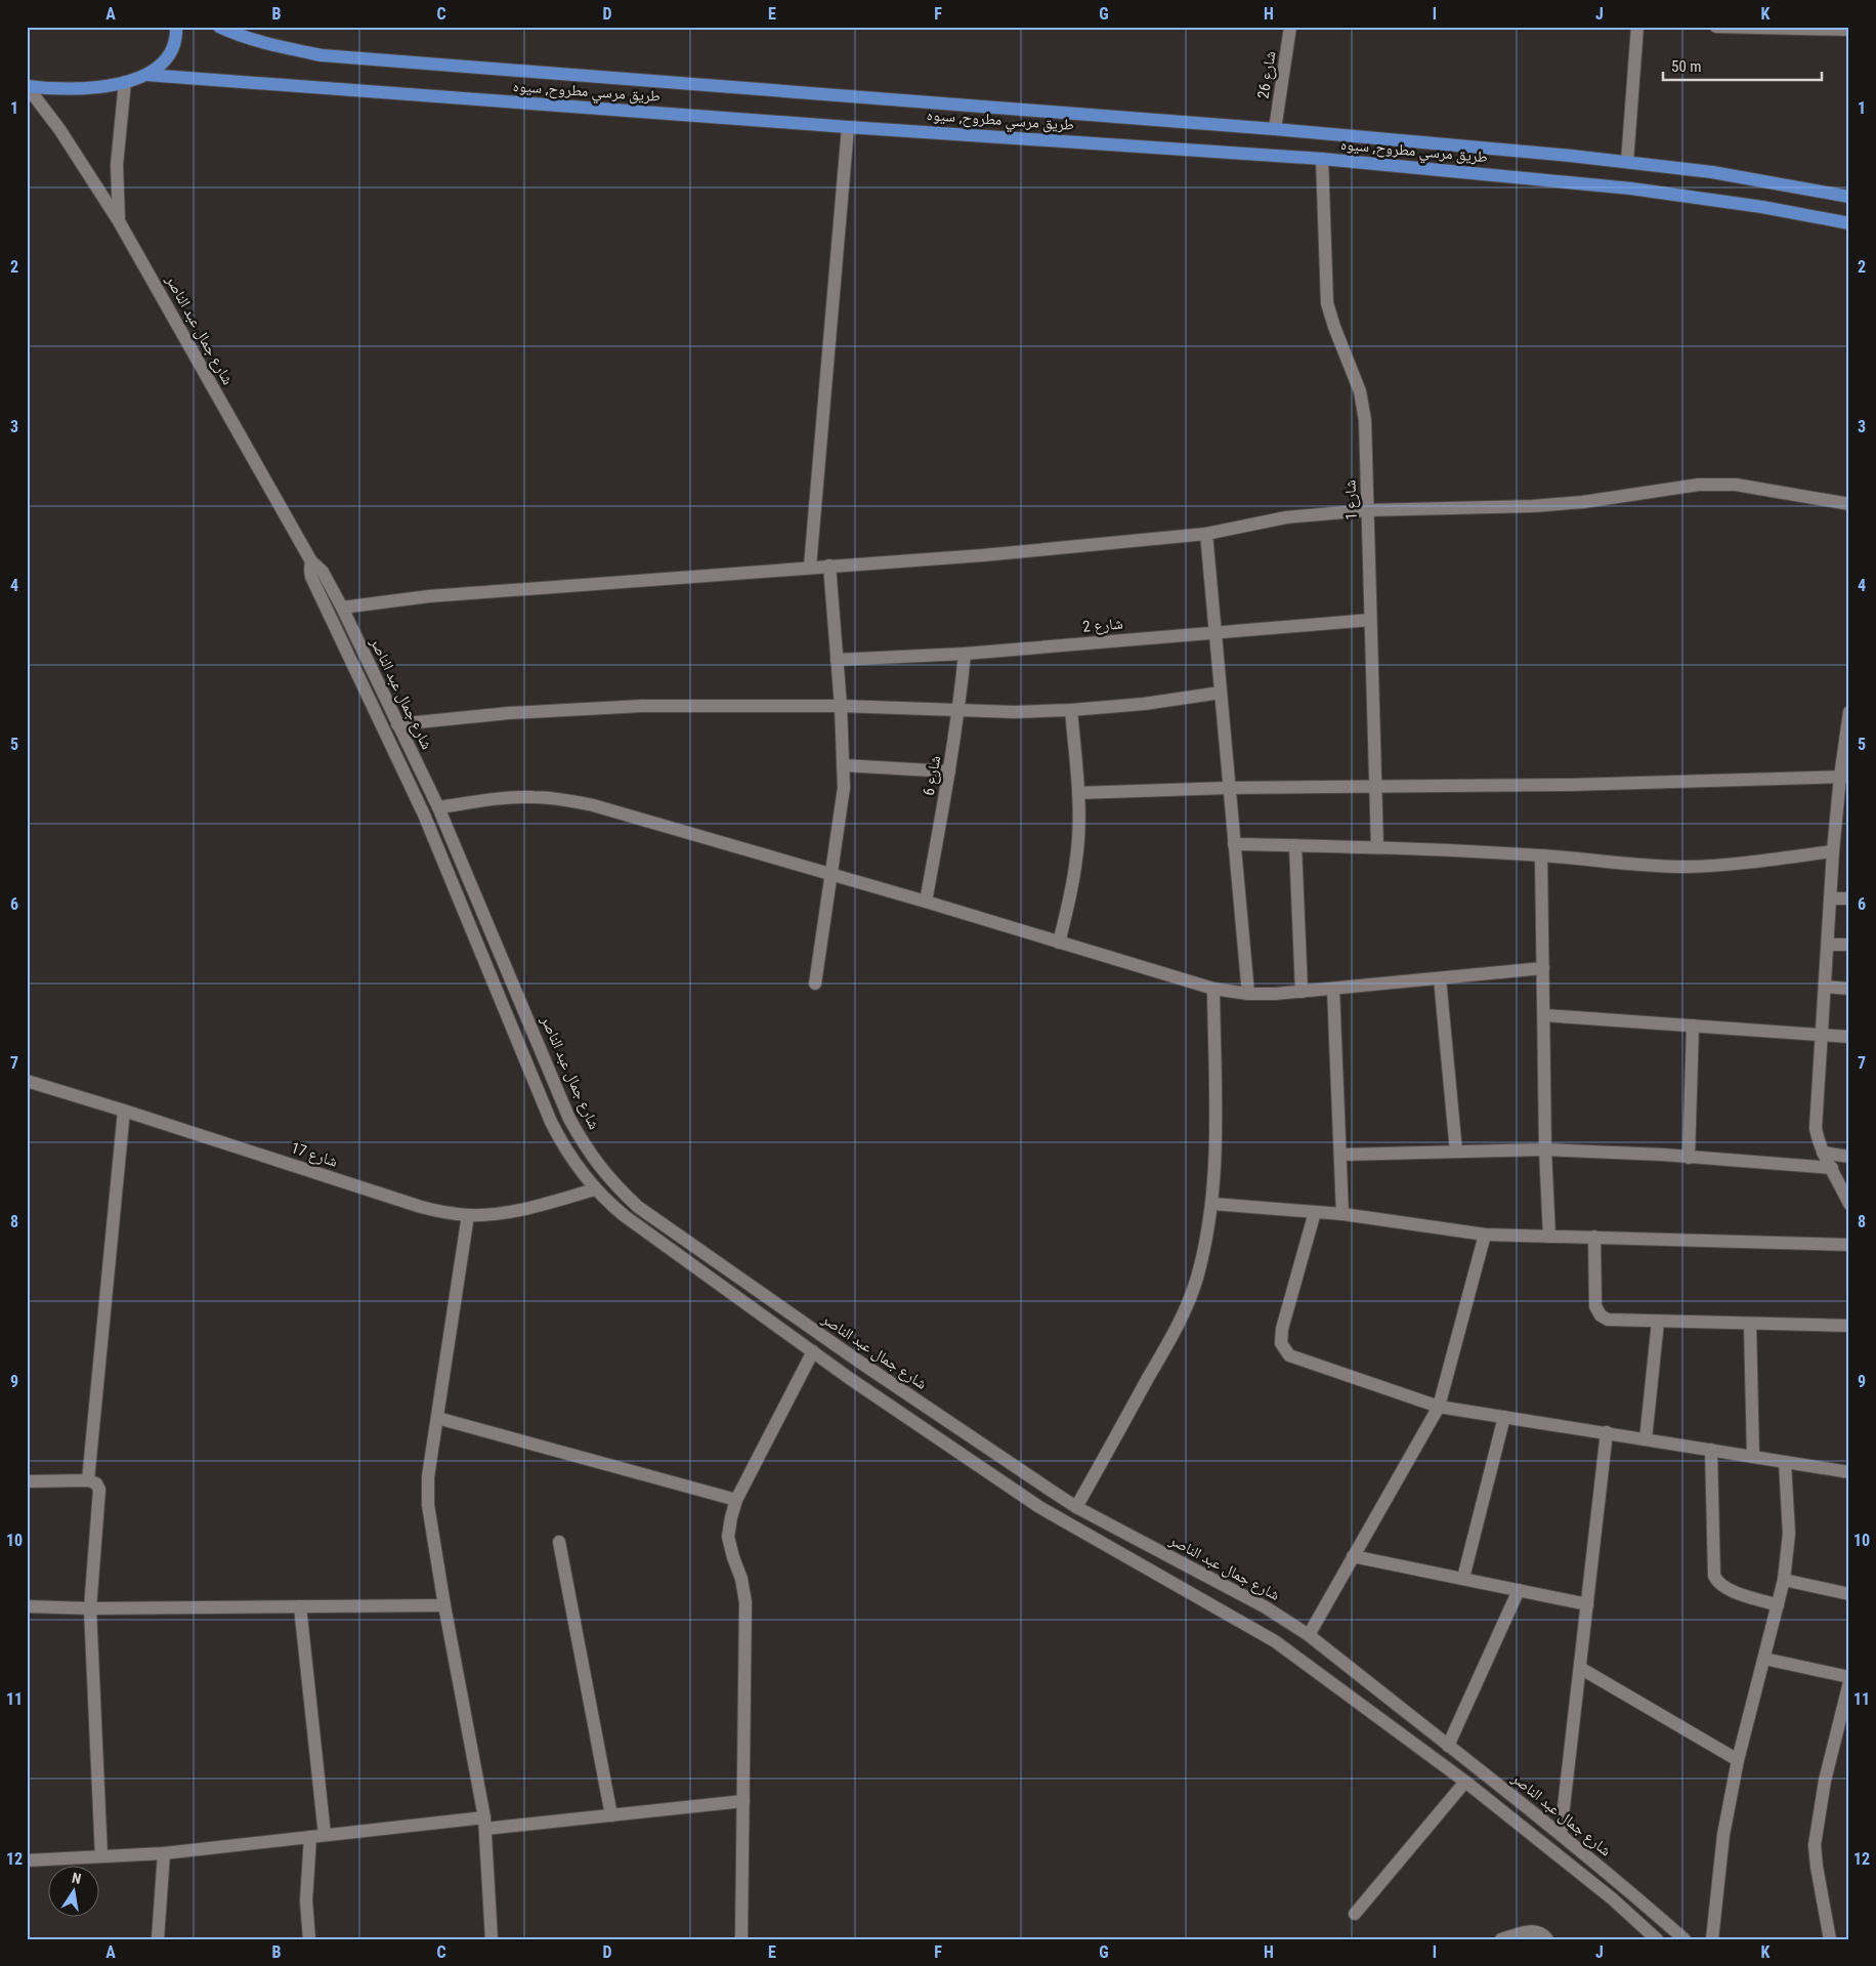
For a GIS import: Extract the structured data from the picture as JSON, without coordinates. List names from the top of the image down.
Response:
{
  "streets": {
    "main road": ["طريق مرسي مطروح, سيوه"],
    "street": [
      "شارع 26",
      "شارع جمال عبد الناصر",
      "شارع 1",
      "شارع 2",
      "شارع 6",
      "شارع 17"
    ]
  },
  "crossings": [
    ["شارع 26", "طريق مرسي مطروح, سيوه"],
    ["طريق مرسي مطروح, سيوه", "شارع 1"],
    ["شارع جمال عبد الناصر", "شارع 17"],
    ["شارع 1", "شارع 2"],
    ["شارع 2", "شارع 6"]
  ],
  "scale_bar": "50 m",
  "north": "top",
  "grid": {
    "columns": [
      "A",
      "B",
      "C",
      "D",
      "E",
      "F",
      "G",
      "H",
      "I",
      "J",
      "K"
    ],
    "rows": [
      "1",
      "2",
      "3",
      "4",
      "5",
      "6",
      "7",
      "8",
      "9",
      "10",
      "11",
      "12"
    ]
  }
}
